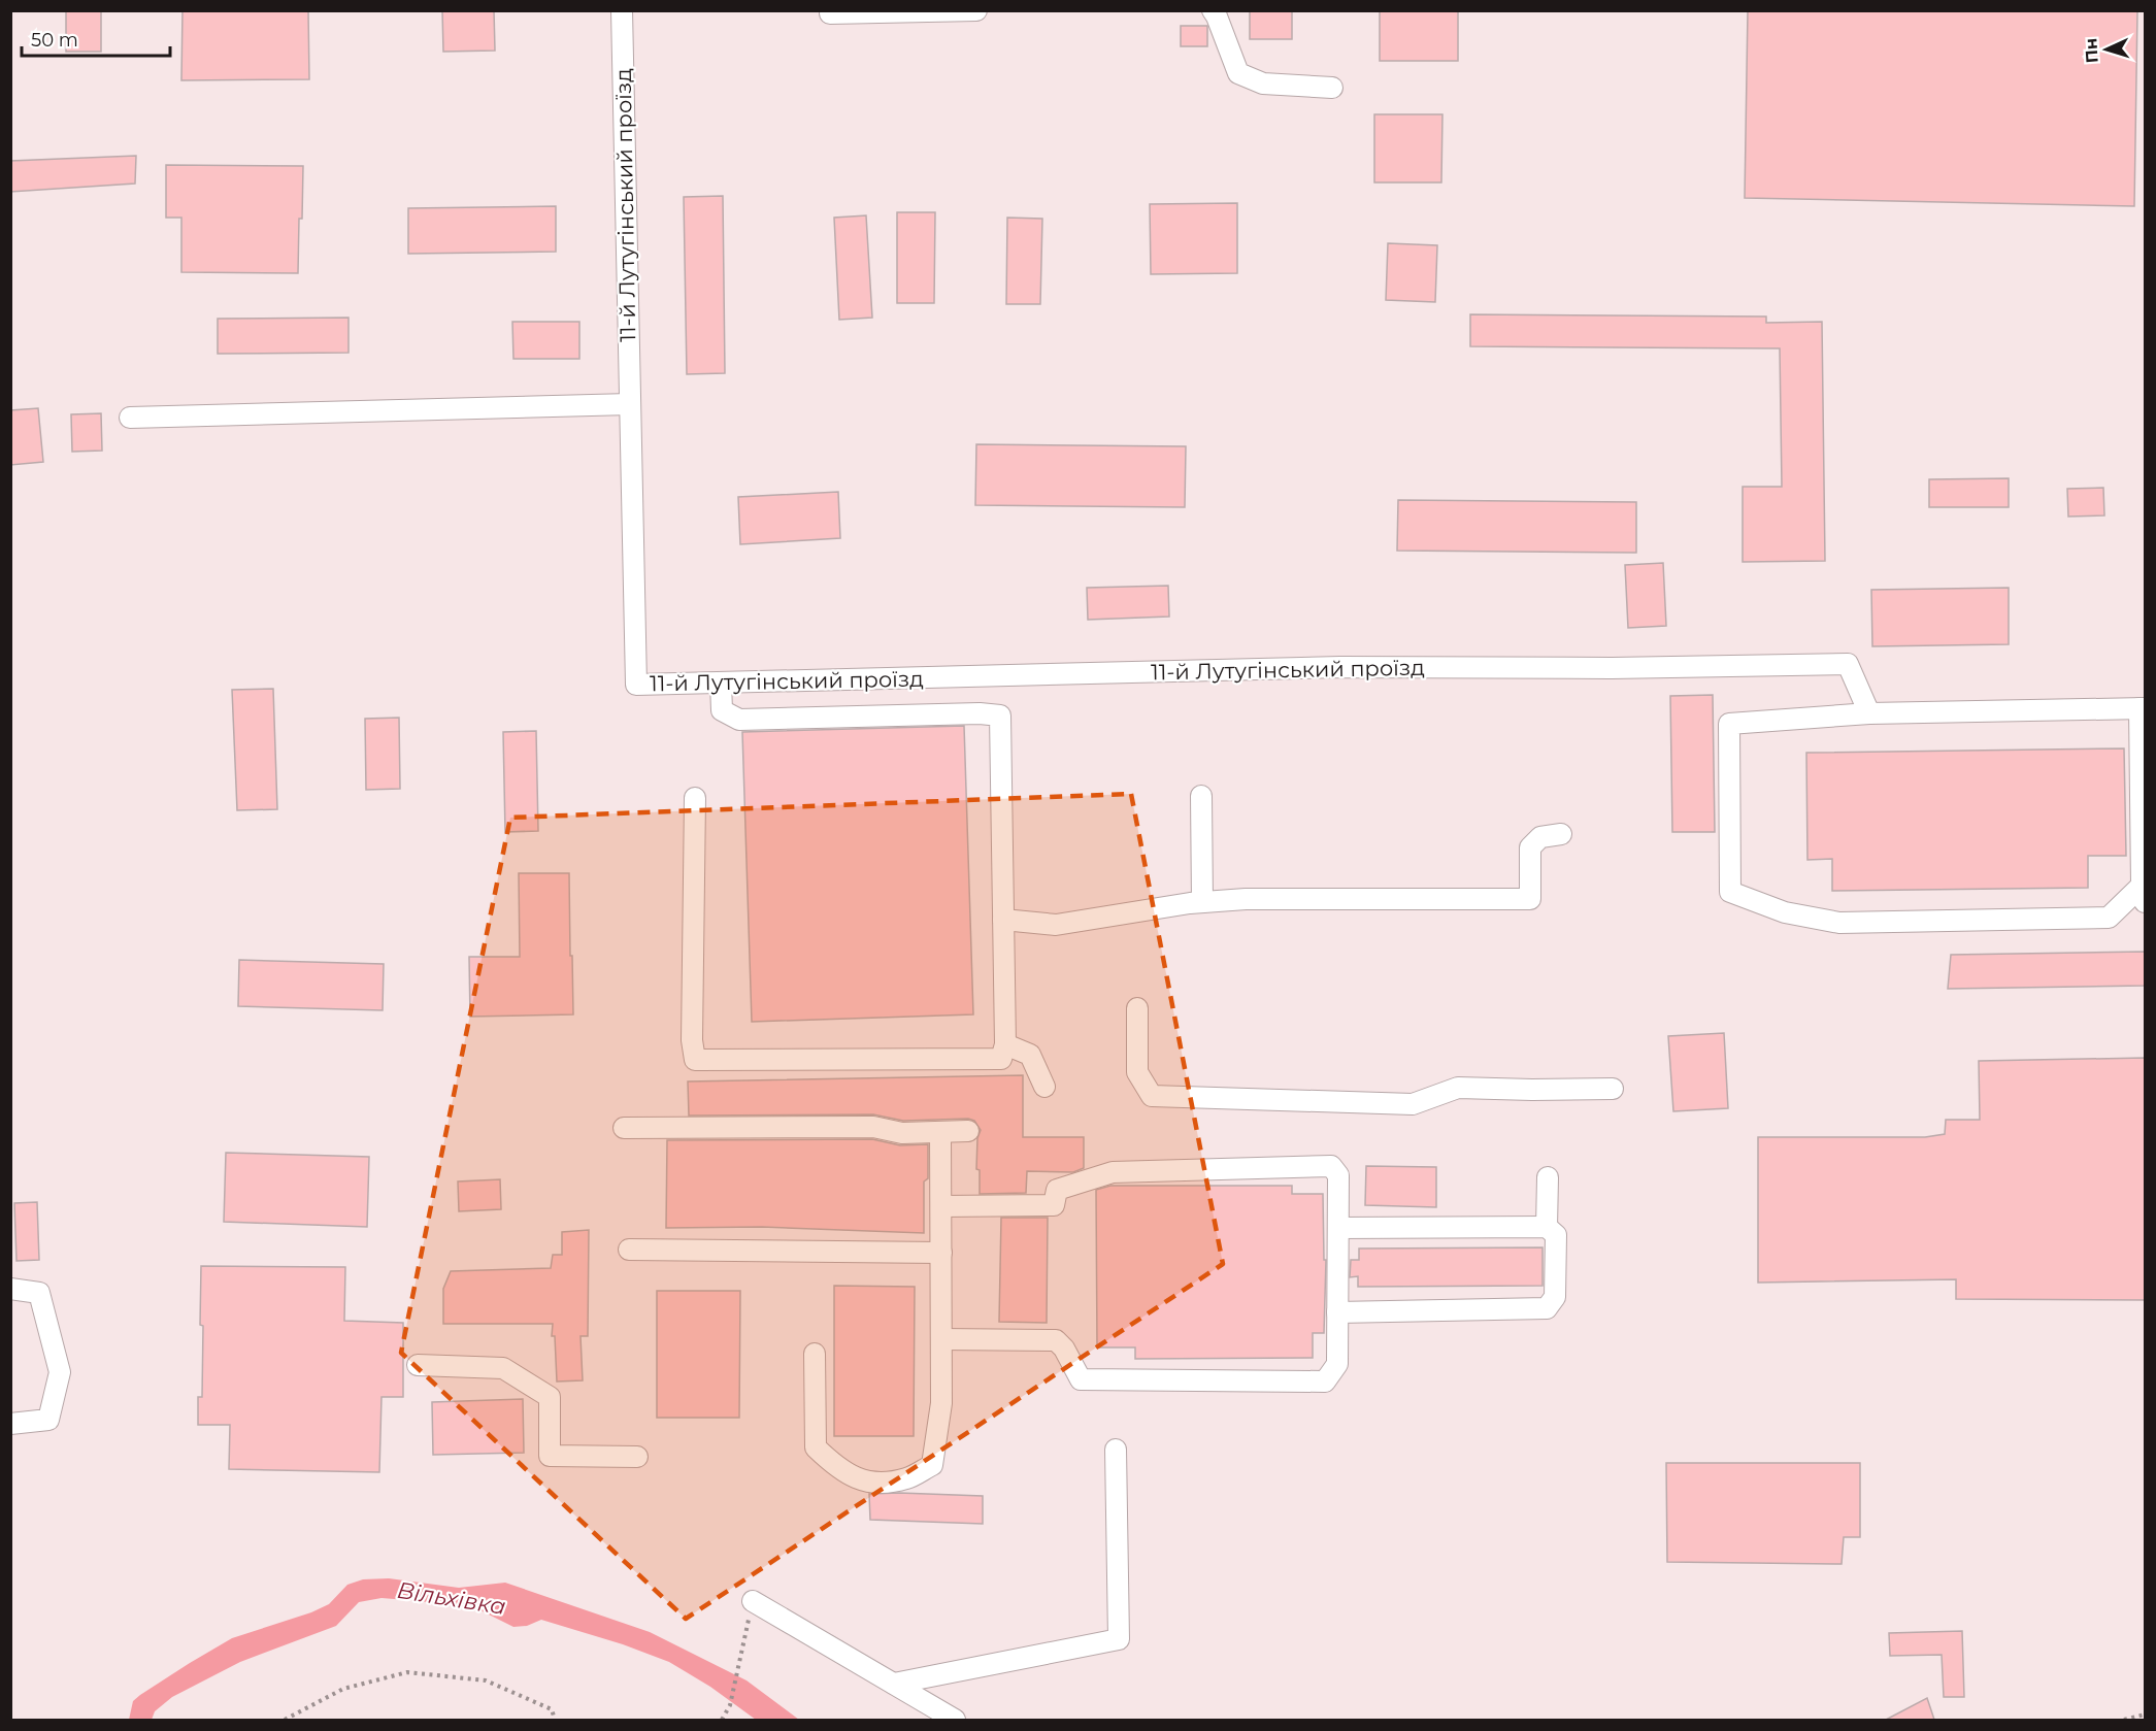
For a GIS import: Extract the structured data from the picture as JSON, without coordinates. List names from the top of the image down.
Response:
{
  "streets": {
    "lane": ["11-й Лутугінський проїзд"]
  },
  "water": ["Вільхівка"],
  "scale_bar": "50 m",
  "north": "left"
}
